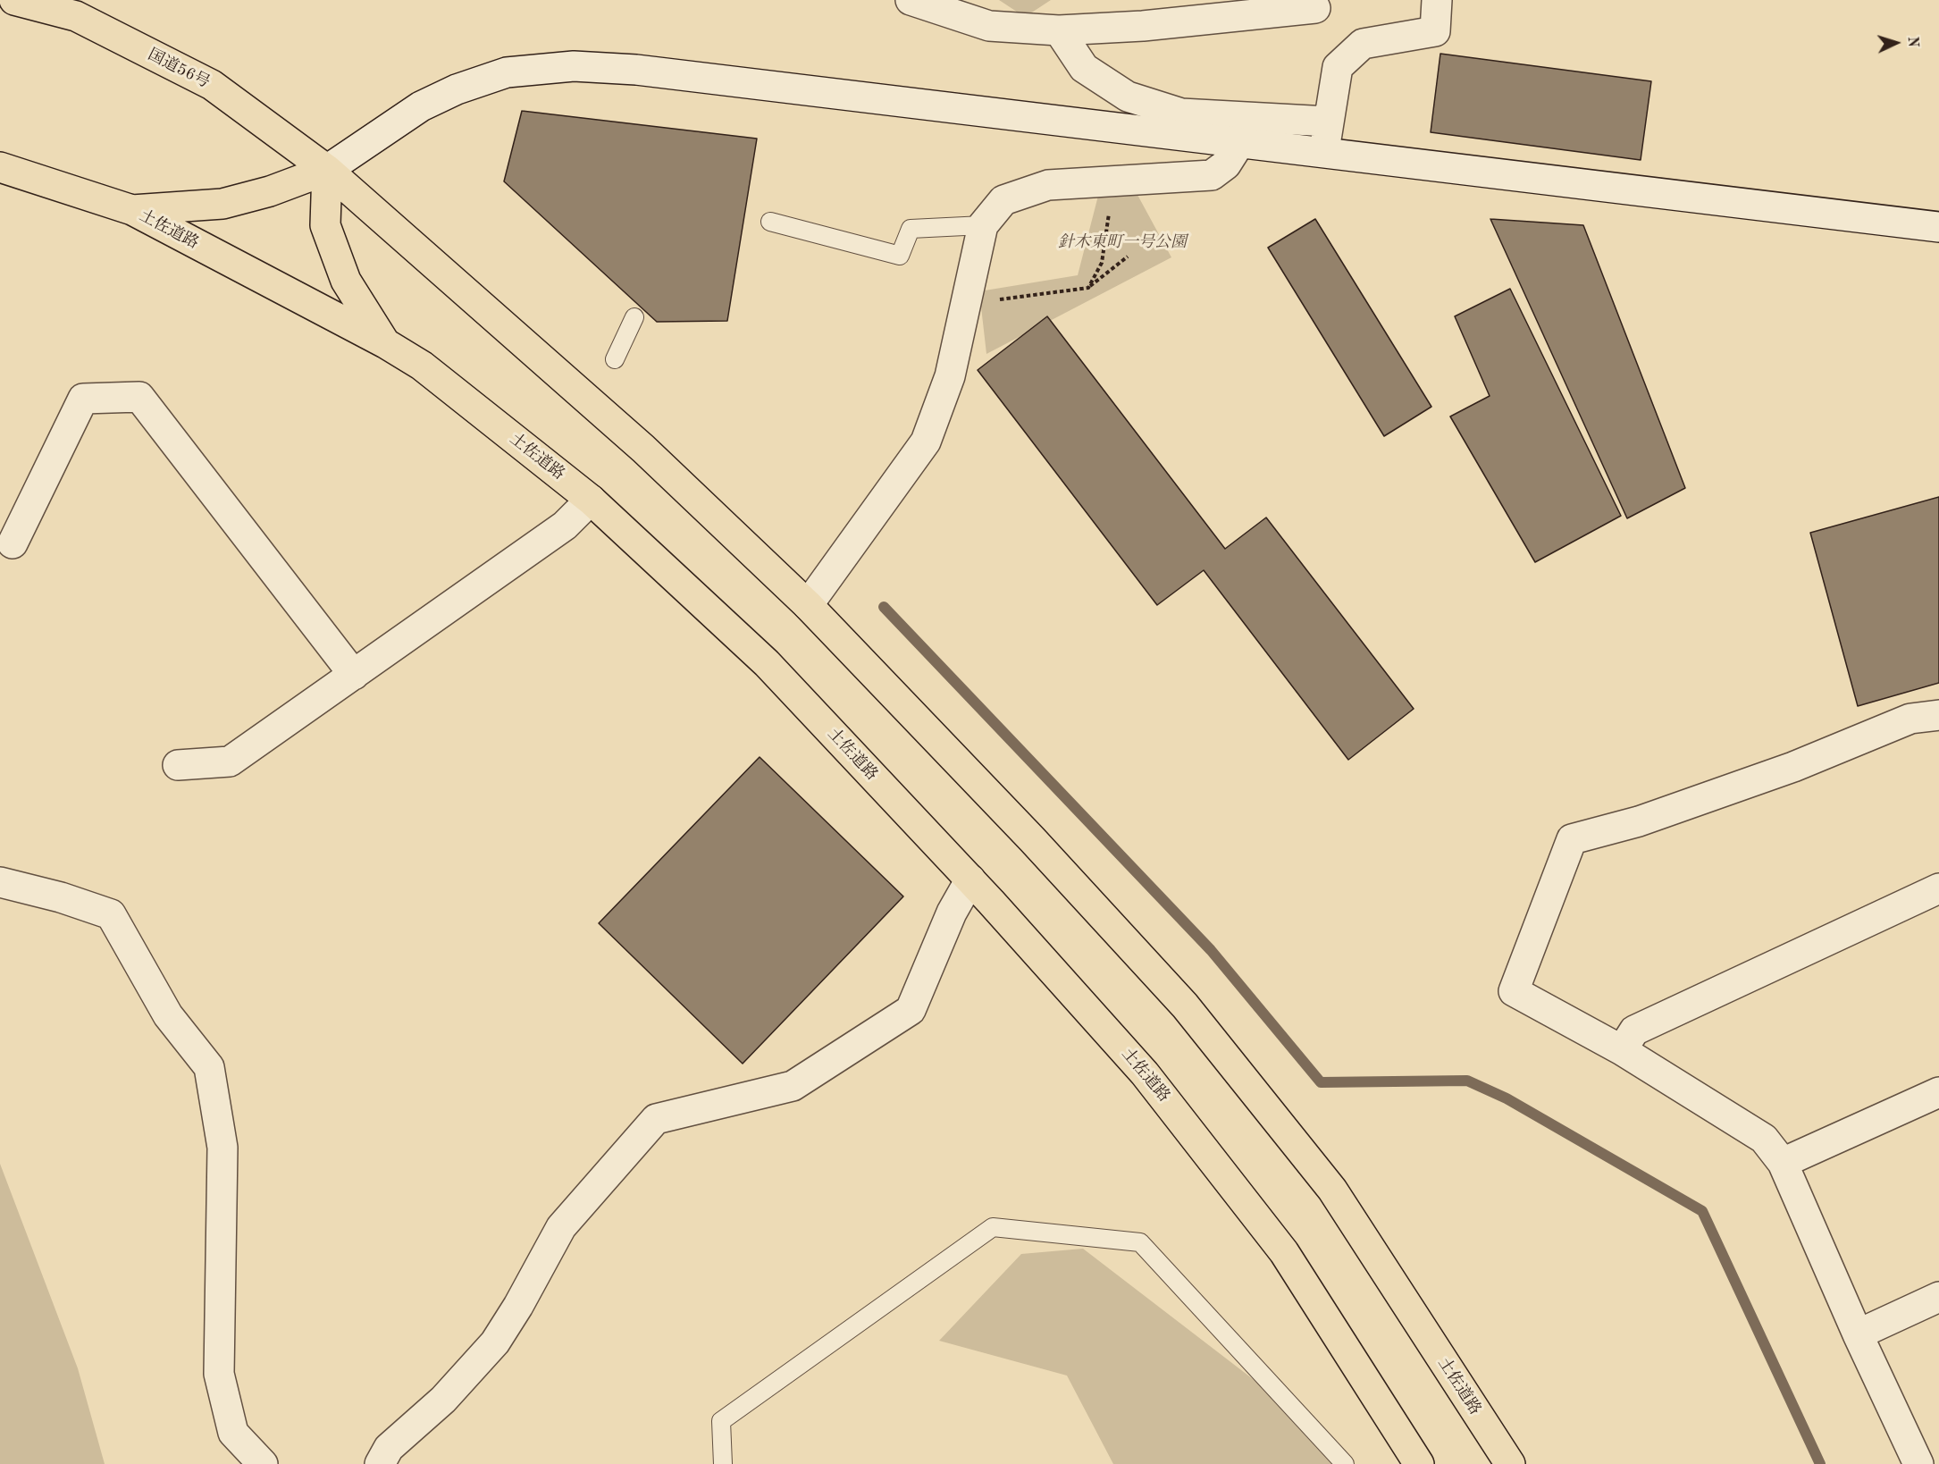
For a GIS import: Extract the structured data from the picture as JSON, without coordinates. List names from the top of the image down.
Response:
{
  "streets": {
    "highway": ["国道56号", "土佐道路"]
  },
  "crossings": [
    ["国道56号", "土佐道路"]
  ],
  "parks": ["針木東町一号公園"],
  "north": "right"
}
